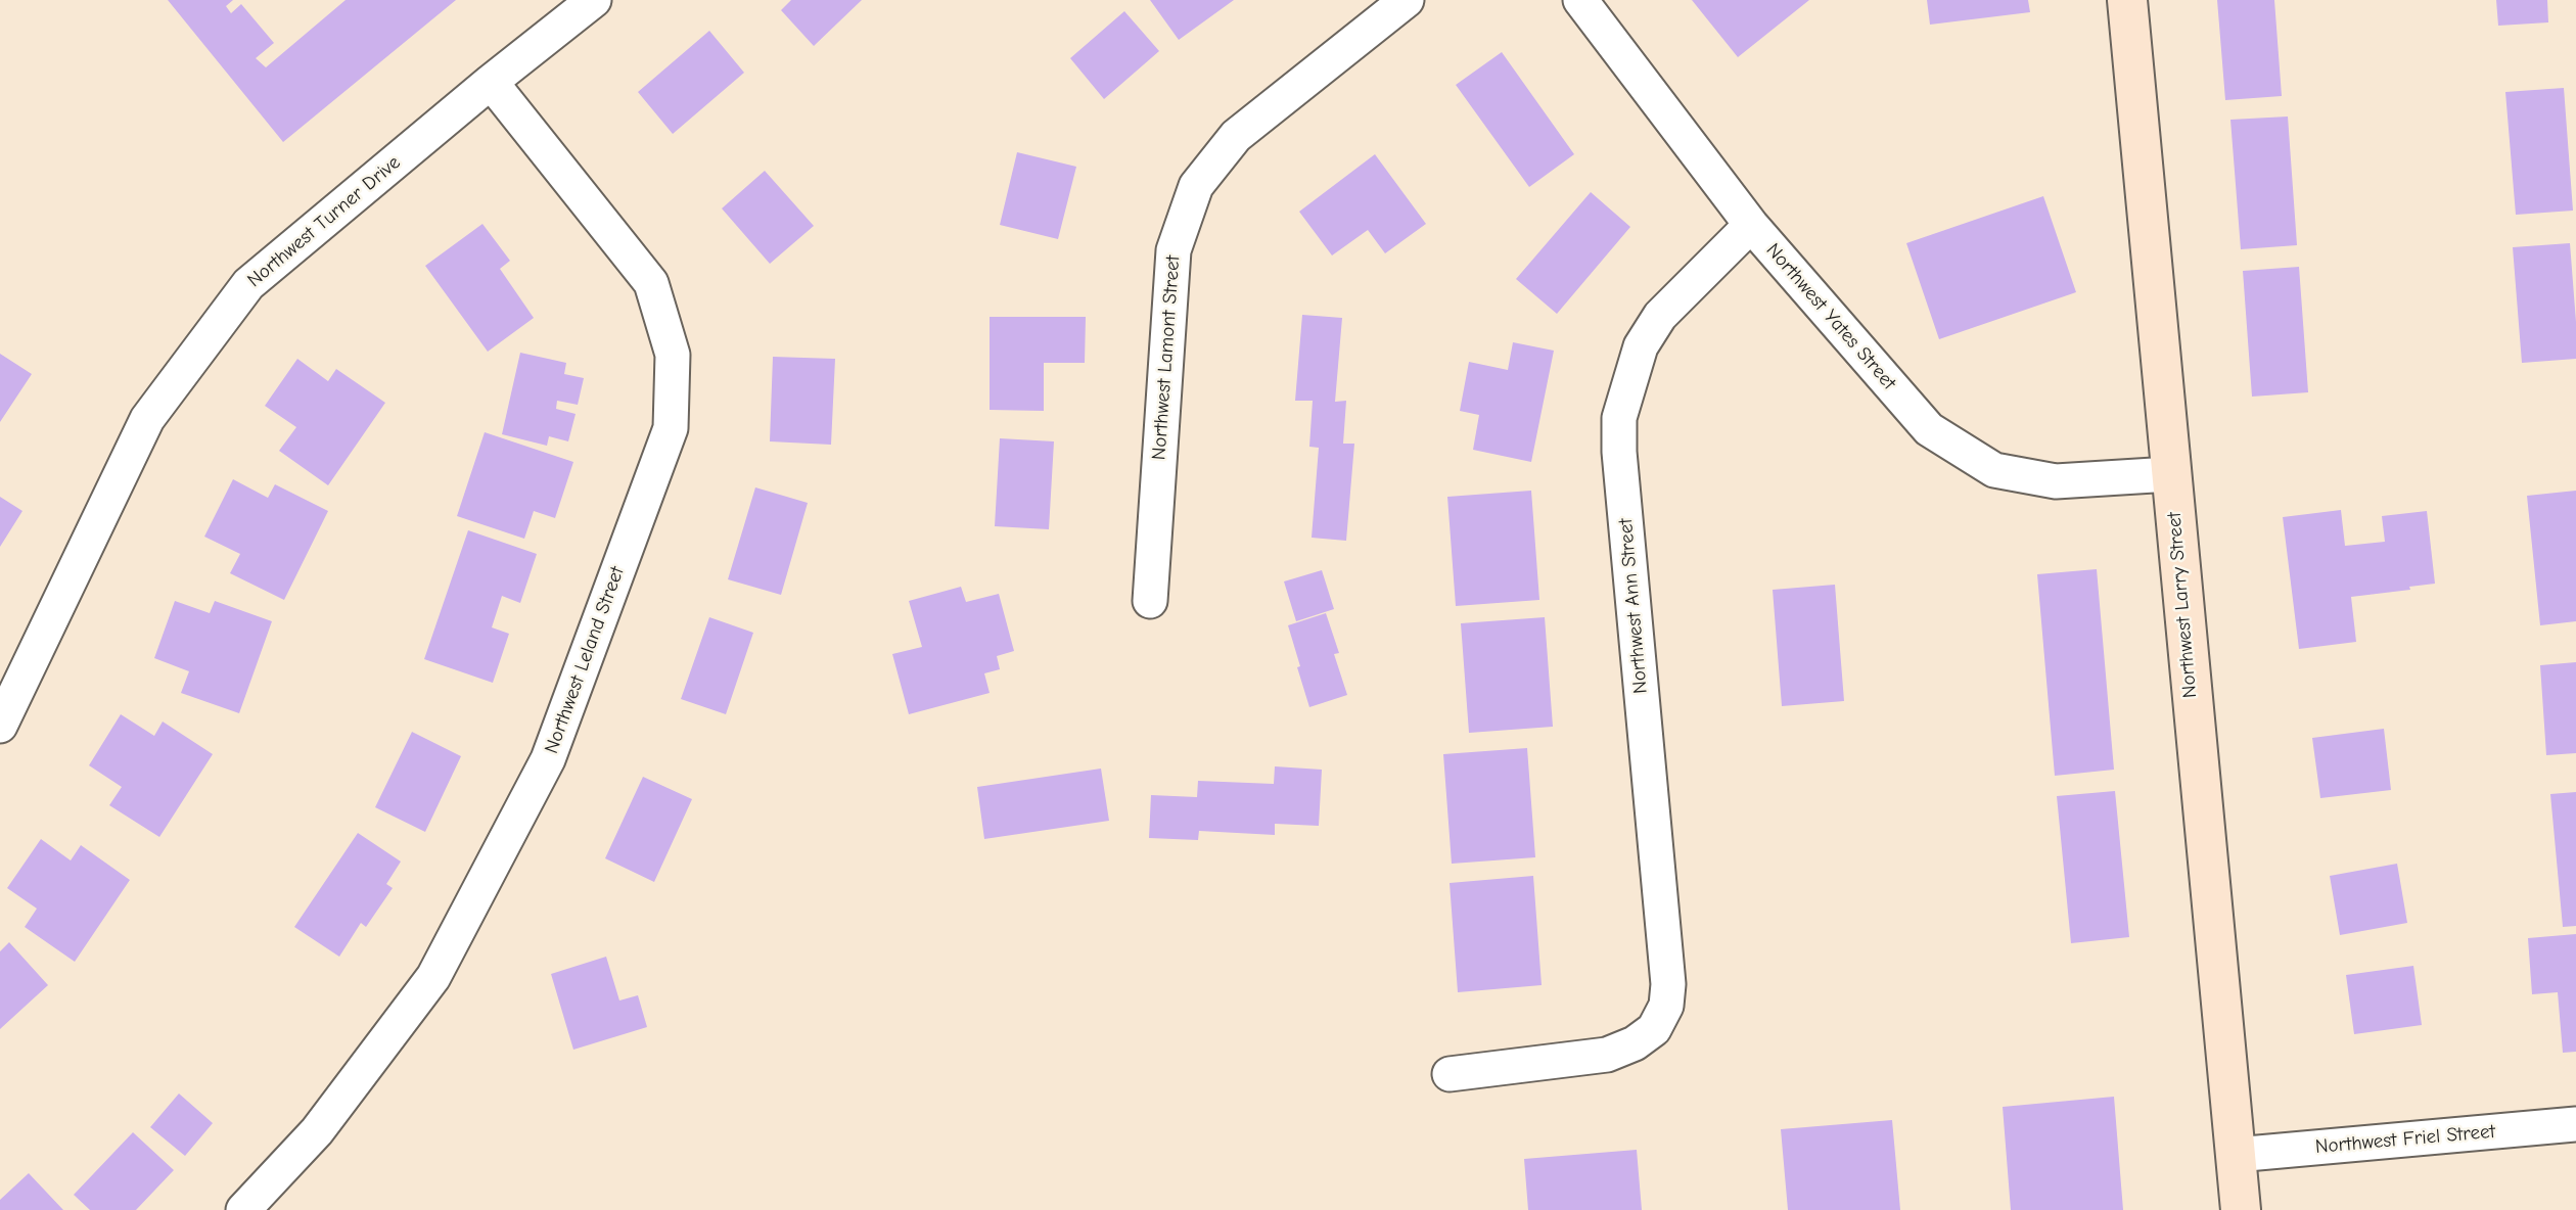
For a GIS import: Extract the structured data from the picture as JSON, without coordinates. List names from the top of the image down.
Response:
{
  "streets": {
    "street": [
      "Northwest Turner Drive",
      "Northwest Yates Street",
      "Northwest Lamont Street",
      "Northwest Larry Street",
      "Northwest Ann Street",
      "Northwest Leland Street",
      "Northwest Friel Street"
    ]
  },
  "crossings": [
    ["Northwest Turner Drive", "Northwest Leland Street"],
    ["Northwest Yates Street", "Northwest Larry Street"],
    ["Northwest Yates Street", "Northwest Ann Street"],
    ["Northwest Larry Street", "Northwest Friel Street"]
  ]
}
